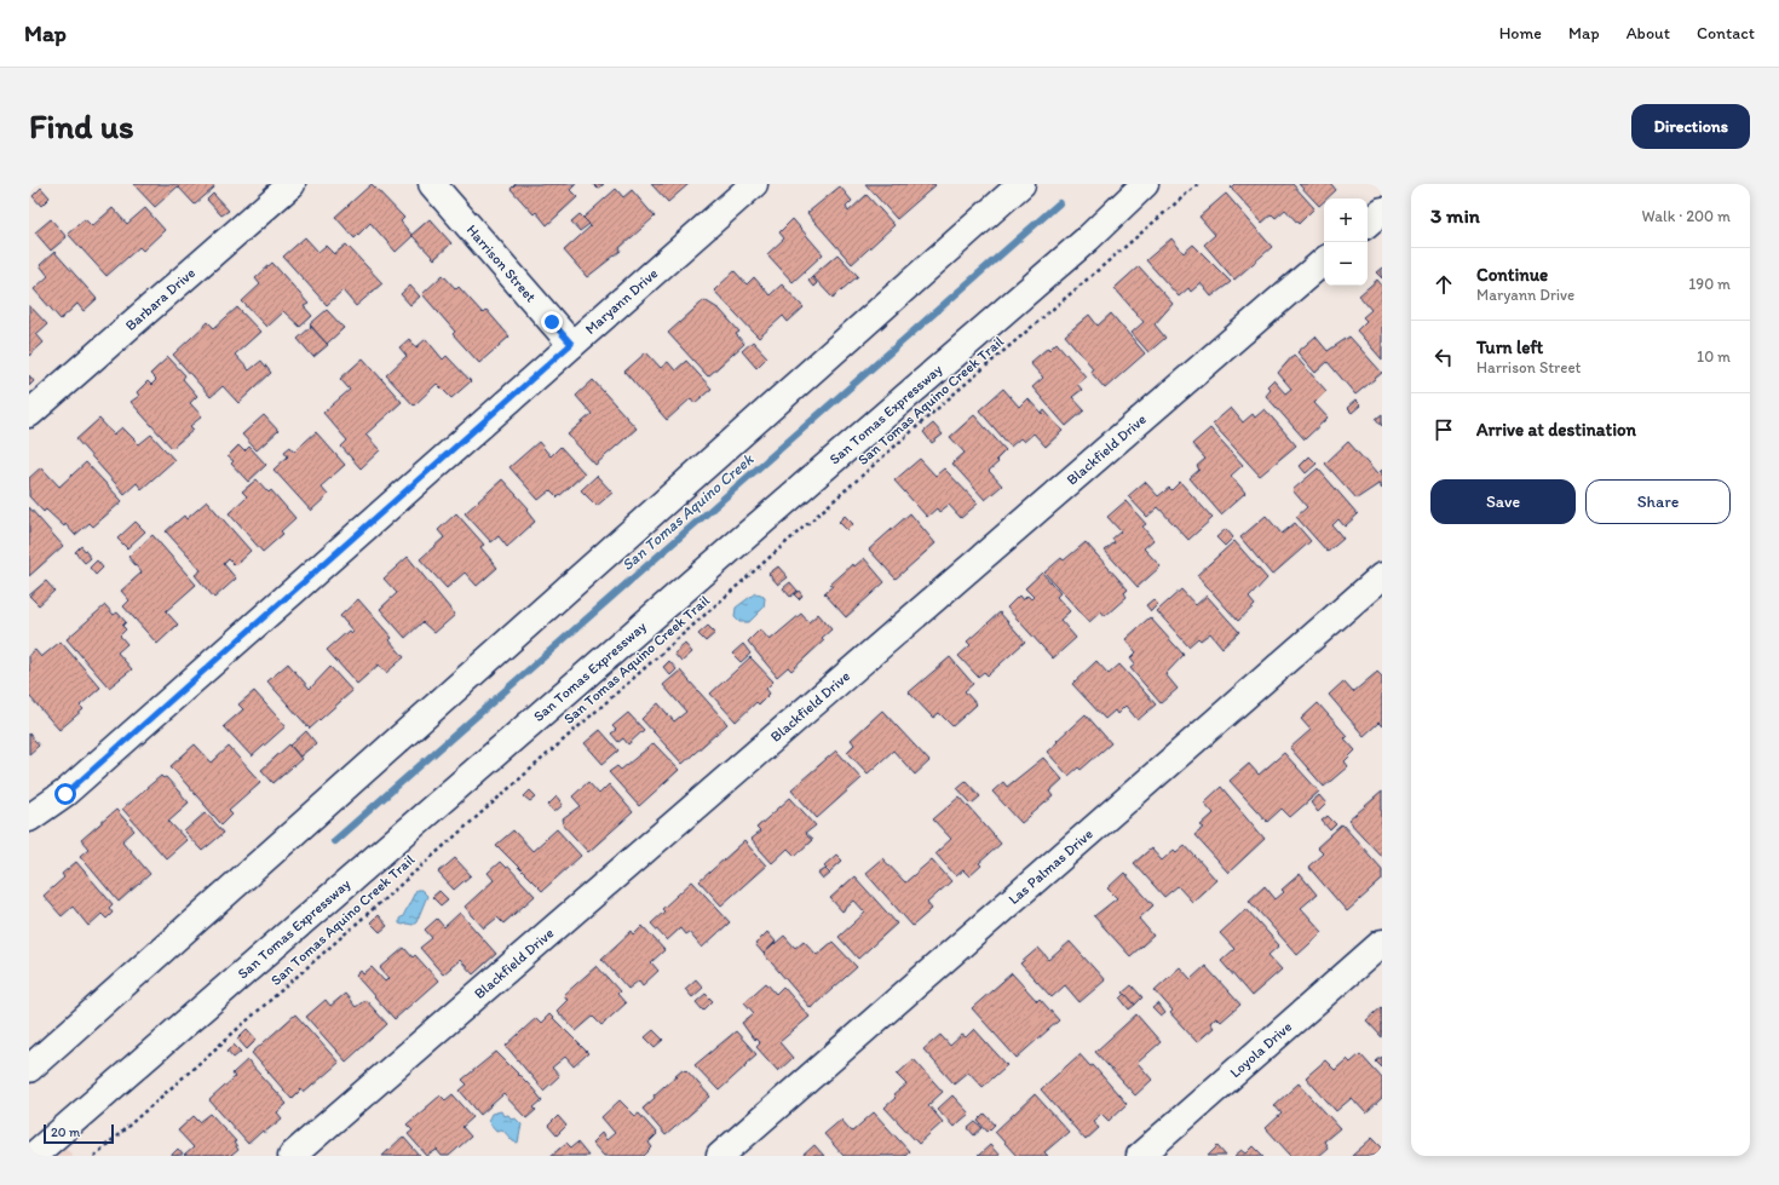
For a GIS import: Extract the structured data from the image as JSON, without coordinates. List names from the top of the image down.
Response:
{
  "streets": {
    "main road": [
      "Harrison Street",
      "Barbara Drive",
      "Maryann Drive",
      "San Tomas Expressway",
      "Blackfield Drive",
      "Las Palmas Drive",
      "Loyola Drive"
    ],
    "path": ["San Tomas Aquino Creek Trail"]
  },
  "crossings": [
    ["Harrison Street", "Maryann Drive"]
  ],
  "water": ["San Tomas Aquino Creek"],
  "scale_bar": "20 m",
  "page": {
    "header": "Map",
    "nav": [
      "Home",
      "Map",
      "About",
      "Contact"
    ],
    "buttons": [
      "Directions",
      ["Save", "Share"]
    ],
    "title": "Find us",
    "heading": ["3 min", "Walk · 200 m"],
    "map_buttons": ["+", "−"],
    "list": [
      ["Continue", "Maryann Drive", "190 m"],
      ["Turn left", "Harrison Street", "10 m"],
      "Arrive at destination"
    ],
    "scale": "20 m"
  }
}
